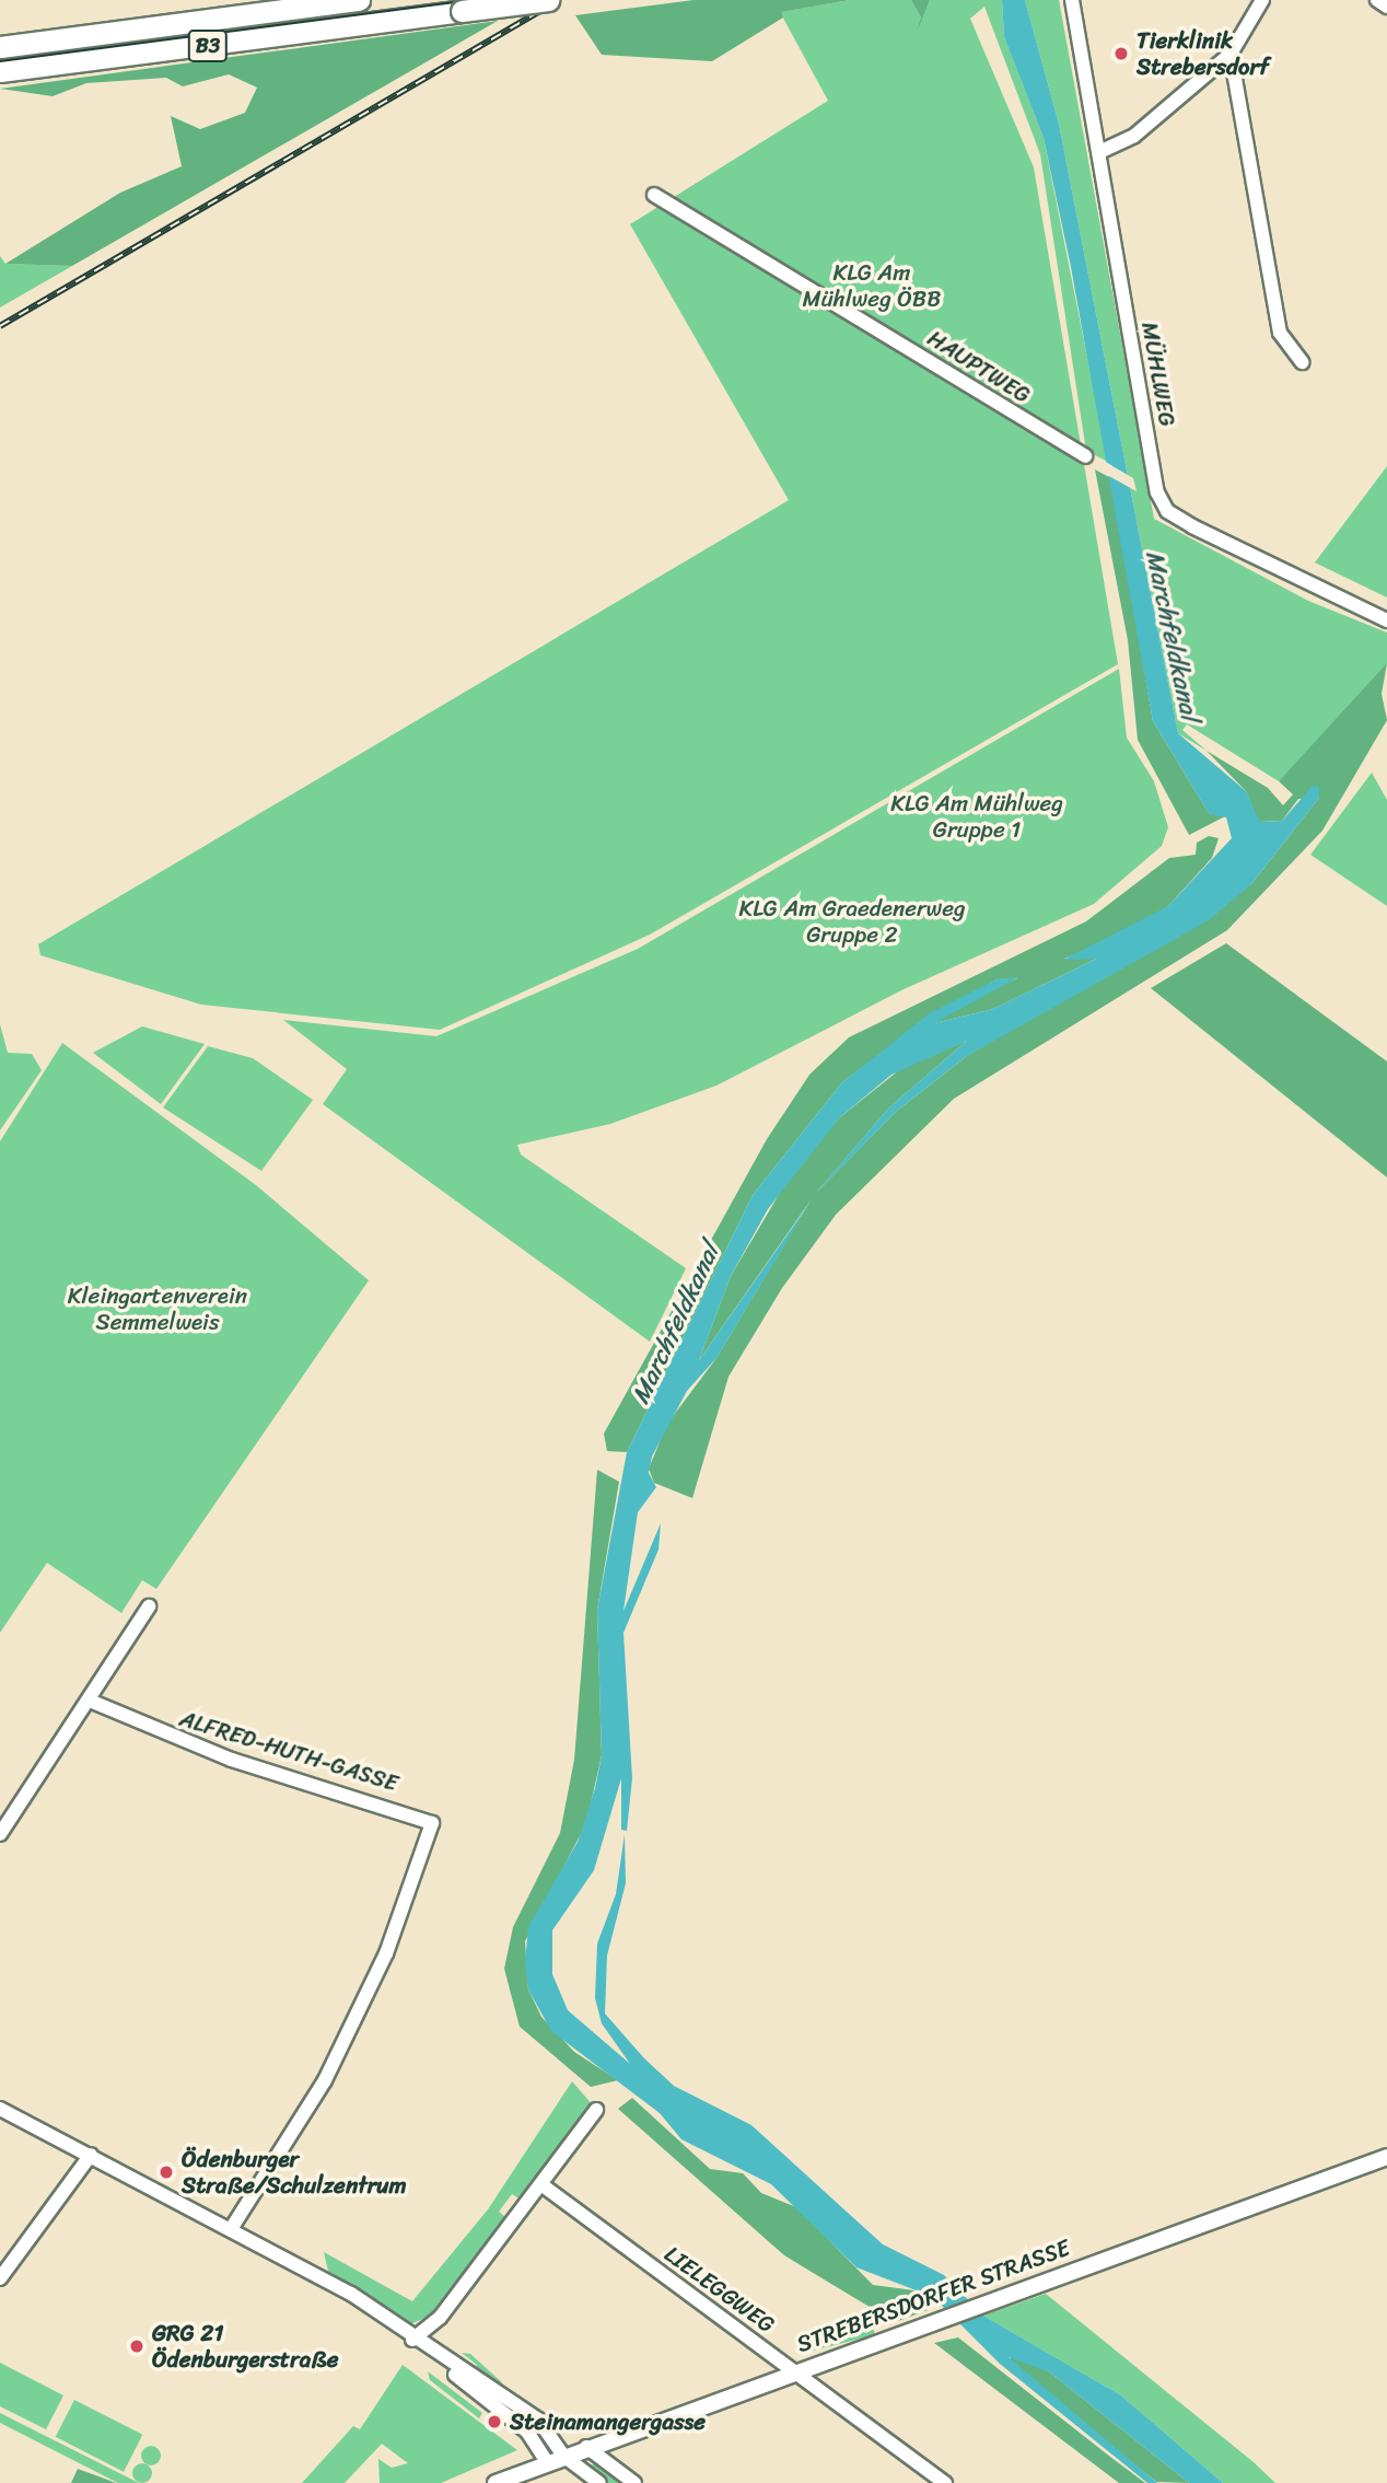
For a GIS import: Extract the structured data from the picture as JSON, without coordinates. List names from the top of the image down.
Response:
{
  "streets": {
    "main road": ["B3"],
    "street": [
      "HAUPTWEG",
      "MÜHLWEG",
      "ALFRED-HUTH-GASSE",
      "LIELEGGWEG",
      "STREBERSDORFER STRASSE"
    ]
  },
  "crossings": [
    ["LIELEGGWEG", "STREBERSDORFER STRASSE"]
  ],
  "water": ["Marchfeldkanal"],
  "parks": [
    "KLG Am Mühlweg ÖBB",
    "KLG Am Mühlweg Gruppe 1",
    "KLG Am Graedenerweg Gruppe 2",
    "Kleingartenverein Semmelweis"
  ],
  "places": [
    "Tierklinik Strebersdorf",
    "Ödenburger Straße/Schulzentrum",
    "GRG 21 Ödenburgerstraße",
    "Steinamangergasse"
  ]
}
